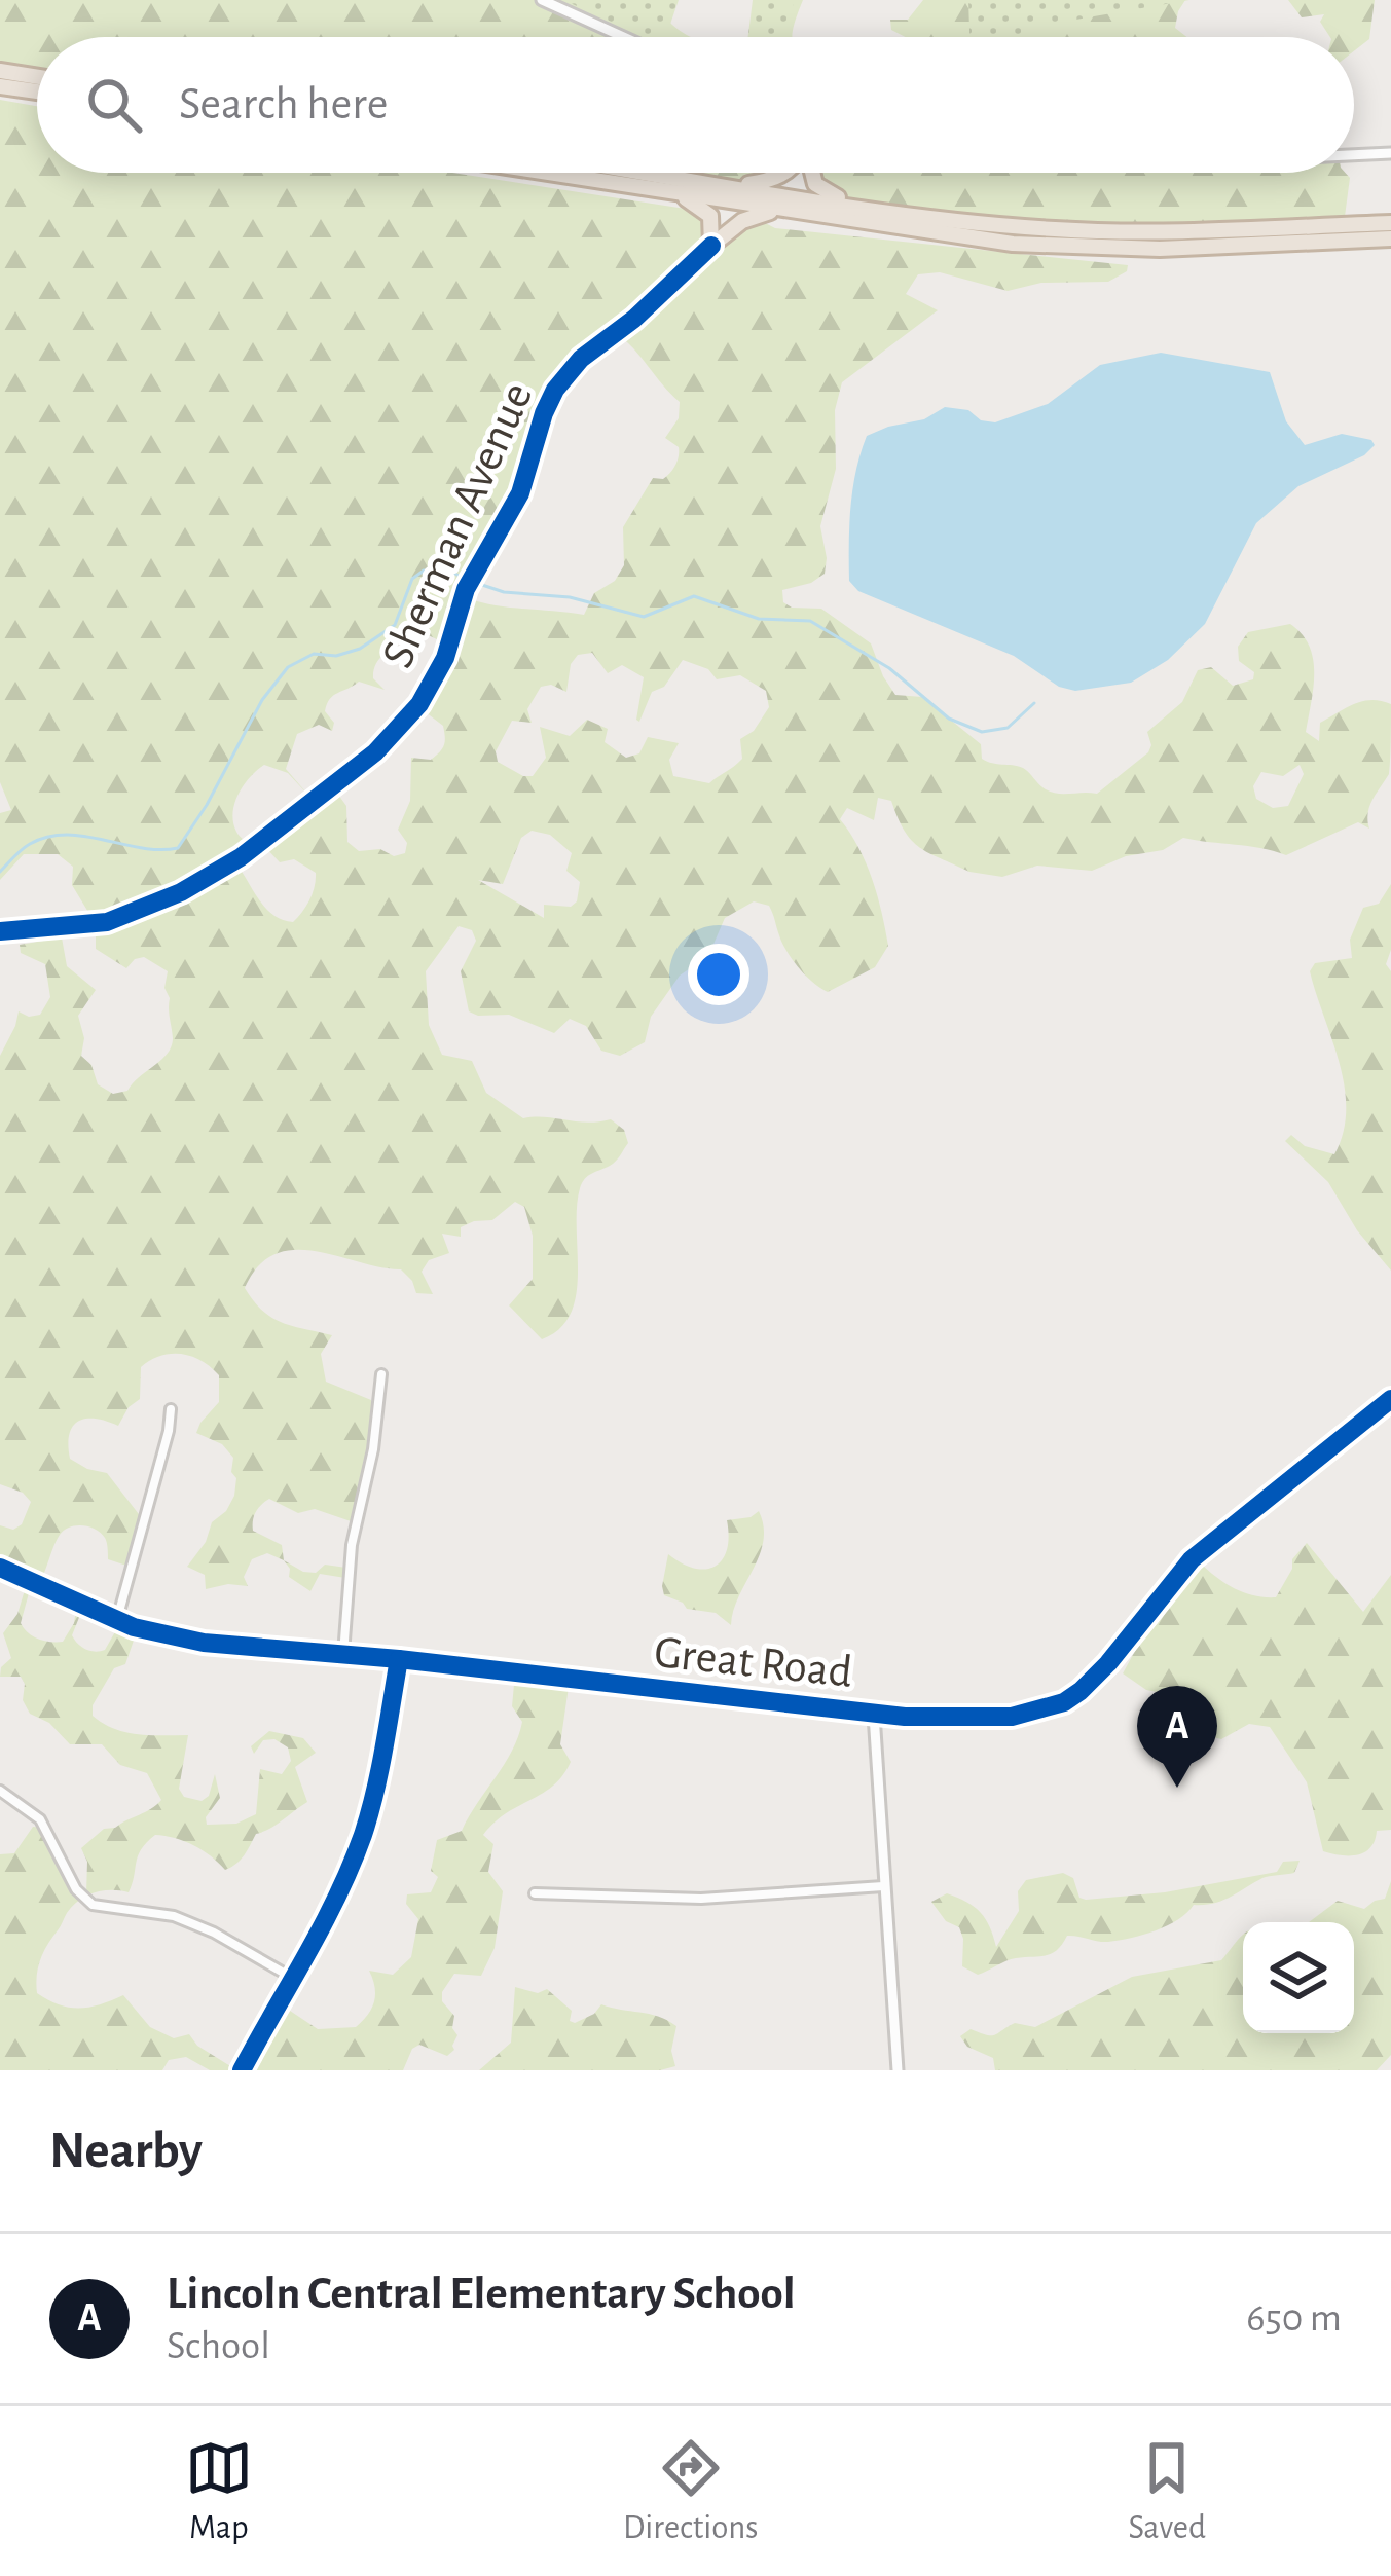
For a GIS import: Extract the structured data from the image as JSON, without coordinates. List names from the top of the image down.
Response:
{
  "streets": {
    "street": ["Sherman Avenue", "Great Road"]
  },
  "page": {
    "search": "Search here",
    "pins": "A",
    "heading": "Nearby",
    "list": [
      {
        "mark": "A",
        "name": "Lincoln Central Elementary School",
        "note": "School",
        "value": "650 m"
      }
    ],
    "nav": ["Map", "Directions", "Saved"]
  }
}
